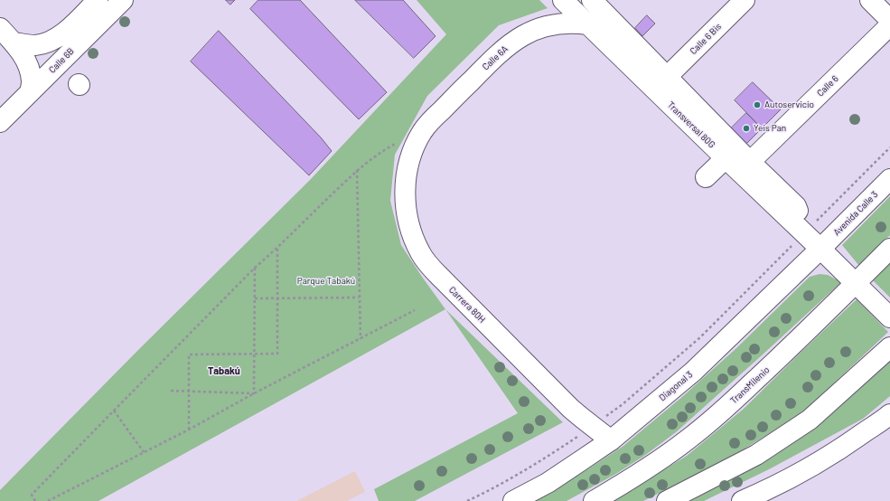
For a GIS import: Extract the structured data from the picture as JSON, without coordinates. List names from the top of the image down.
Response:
{
  "streets": {
    "main road": [
      "Calle 6 Bis",
      "Calle 6A",
      "Calle 6B",
      "Calle 6",
      "Transversal 80G",
      "Avenida Calle 3",
      "Carrera 80H",
      "TransMilenio",
      "Diagonal 3"
    ]
  },
  "crossings": [
    ["Calle 6 Bis", "Transversal 80G"],
    ["Calle 6A", "Transversal 80G"],
    ["Calle 6A", "Carrera 80H"],
    ["Calle 6", "Transversal 80G"],
    ["Transversal 80G", "Avenida Calle 3"],
    ["Transversal 80G", "TransMilenio"],
    ["Transversal 80G", "Diagonal 3"],
    ["Avenida Calle 3", "Diagonal 3"],
    ["Carrera 80H", "Diagonal 3"]
  ],
  "districts": ["Tabakú"],
  "parks": ["Parque Tabakú"],
  "places": ["Autoservicio", "Yeis Pan"]
}
